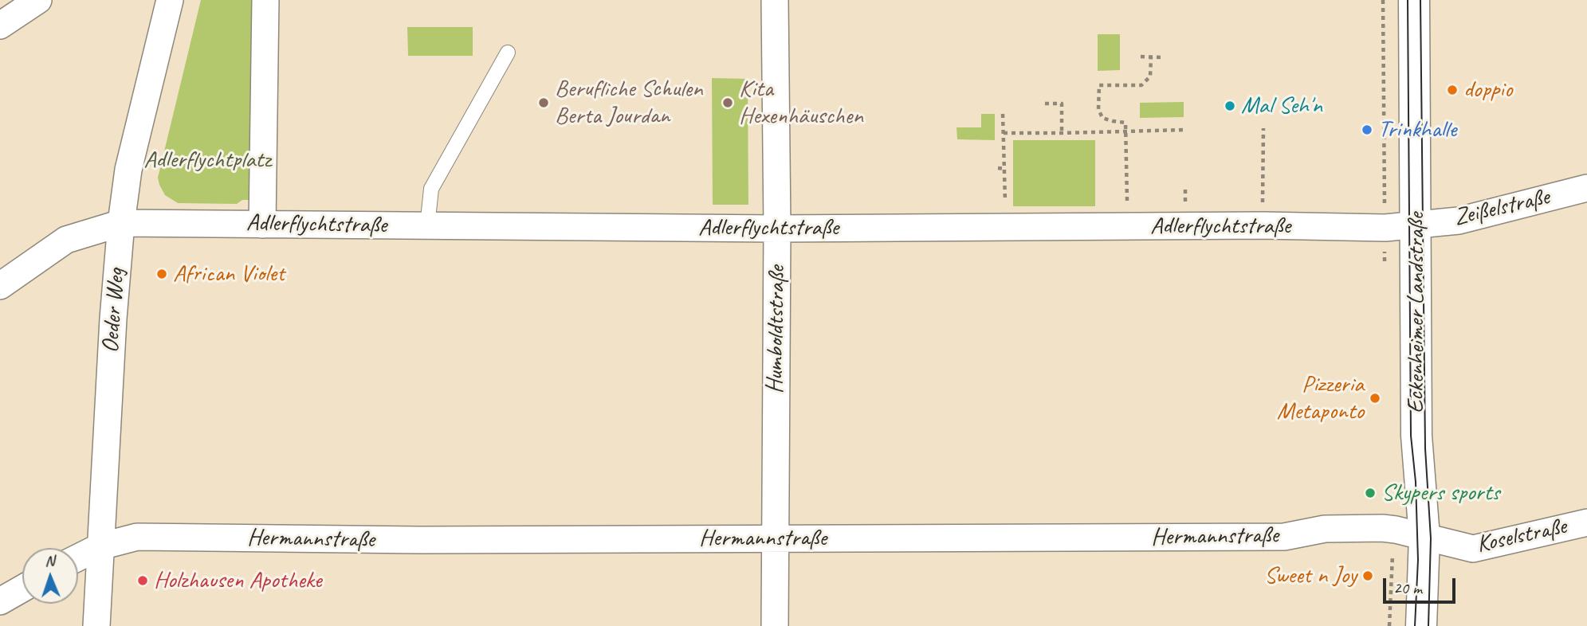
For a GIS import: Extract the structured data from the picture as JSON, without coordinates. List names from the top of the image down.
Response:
{
  "streets": {
    "street": [
      "Zeißelstraße",
      "Adlerflychtstraße",
      "Oeder Weg",
      "Eckenheimer Landstraße",
      "Humboldtstraße",
      "Koselstraße",
      "Hermannstraße"
    ]
  },
  "crossings": [
    ["Zeißelstraße", "Adlerflychtstraße"],
    ["Zeißelstraße", "Eckenheimer Landstraße"],
    ["Adlerflychtstraße", "Oeder Weg"],
    ["Adlerflychtstraße", "Eckenheimer Landstraße"],
    ["Adlerflychtstraße", "Humboldtstraße"],
    ["Oeder Weg", "Hermannstraße"],
    ["Eckenheimer Landstraße", "Koselstraße"],
    ["Eckenheimer Landstraße", "Hermannstraße"],
    ["Humboldtstraße", "Hermannstraße"],
    ["Koselstraße", "Hermannstraße"]
  ],
  "parks": ["Adlerflychtplatz"],
  "places": [
    "doppio",
    "Berufliche Schulen Berta Jourdan",
    "Kita Hexenhäuschen",
    "Mal Seh'n",
    "Trinkhalle",
    "African Violet",
    "Pizzeria Metaponto",
    "Skypers sports",
    "Sweet n Joy",
    "Holzhausen Apotheke"
  ],
  "scale_bar": "20 m",
  "north": "top"
}
